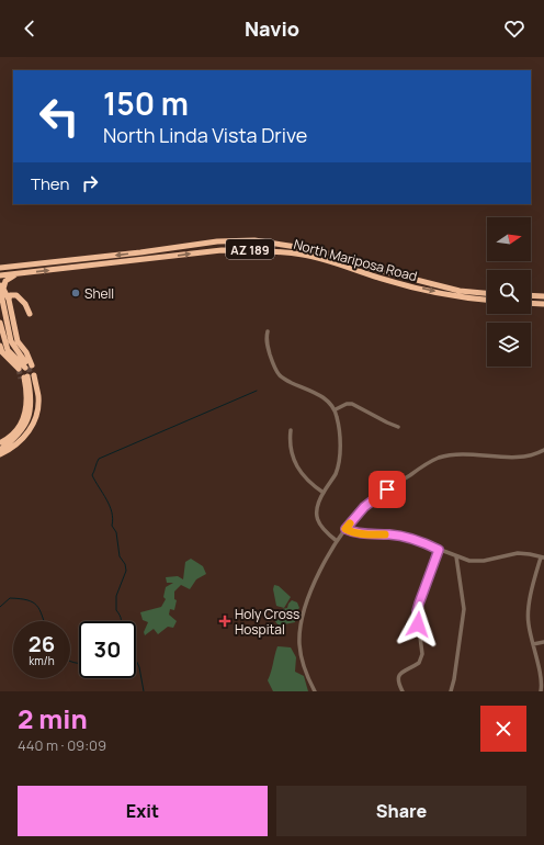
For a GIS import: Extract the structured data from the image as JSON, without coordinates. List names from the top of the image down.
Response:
{
  "streets": {
    "highway": ["AZ 189", "North Mariposa Road"]
  },
  "places": {
    "other": ["Shell"],
    "health": ["Holy Cross Hospital"]
  },
  "north": "right",
  "page": {
    "header": "Navio",
    "turn": ["150 m", "North Linda Vista Drive"],
    "then": "Then",
    "speed": "26 km/h",
    "limit": "30",
    "heading": ["2 min", "440 m · 09:09"],
    "buttons": ["Exit", "Share"]
  }
}
